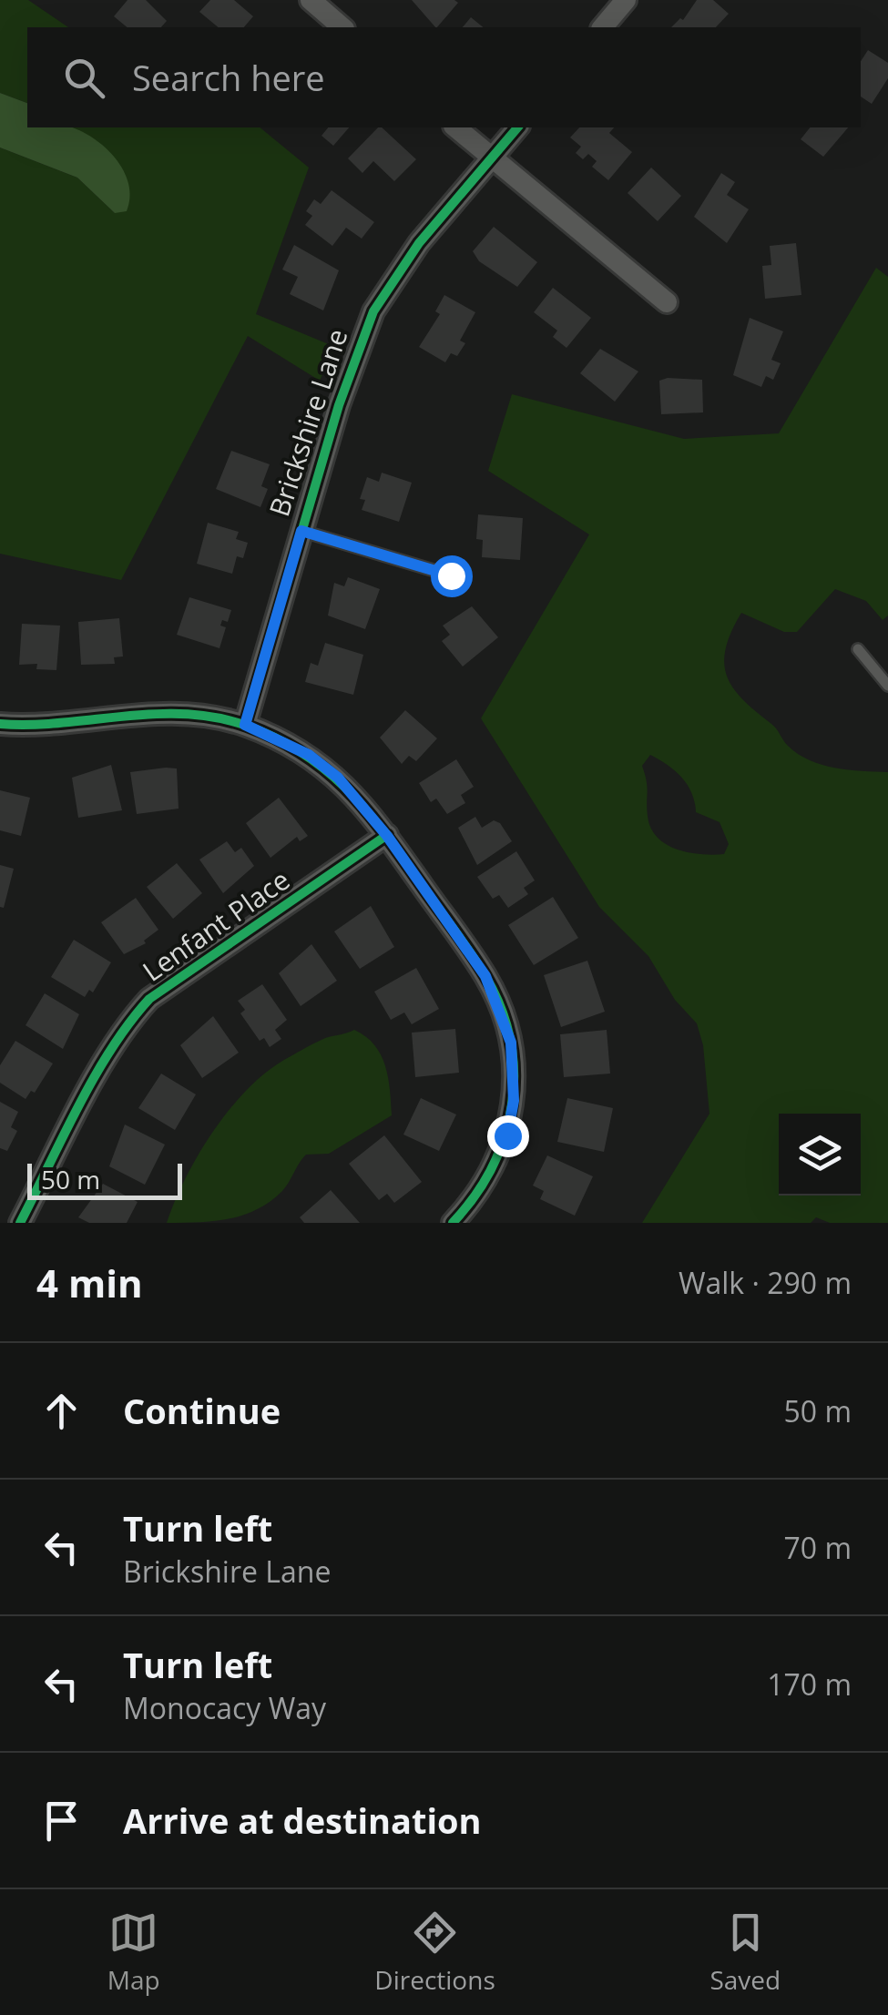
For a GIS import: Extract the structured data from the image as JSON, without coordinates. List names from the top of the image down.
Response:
{
  "streets": {
    "street": ["Brickshire Lane", "Lenfant Place"]
  },
  "scale_bar": "50 m",
  "page": {
    "search": "Search here",
    "scale": "50 m",
    "heading": ["4 min", "Walk · 290 m"],
    "list": [
      ["Continue", "50 m"],
      ["Turn left", "Brickshire Lane", "70 m"],
      ["Turn left", "Monocacy Way", "170 m"],
      "Arrive at destination"
    ],
    "nav": ["Map", "Directions", "Saved"]
  }
}
